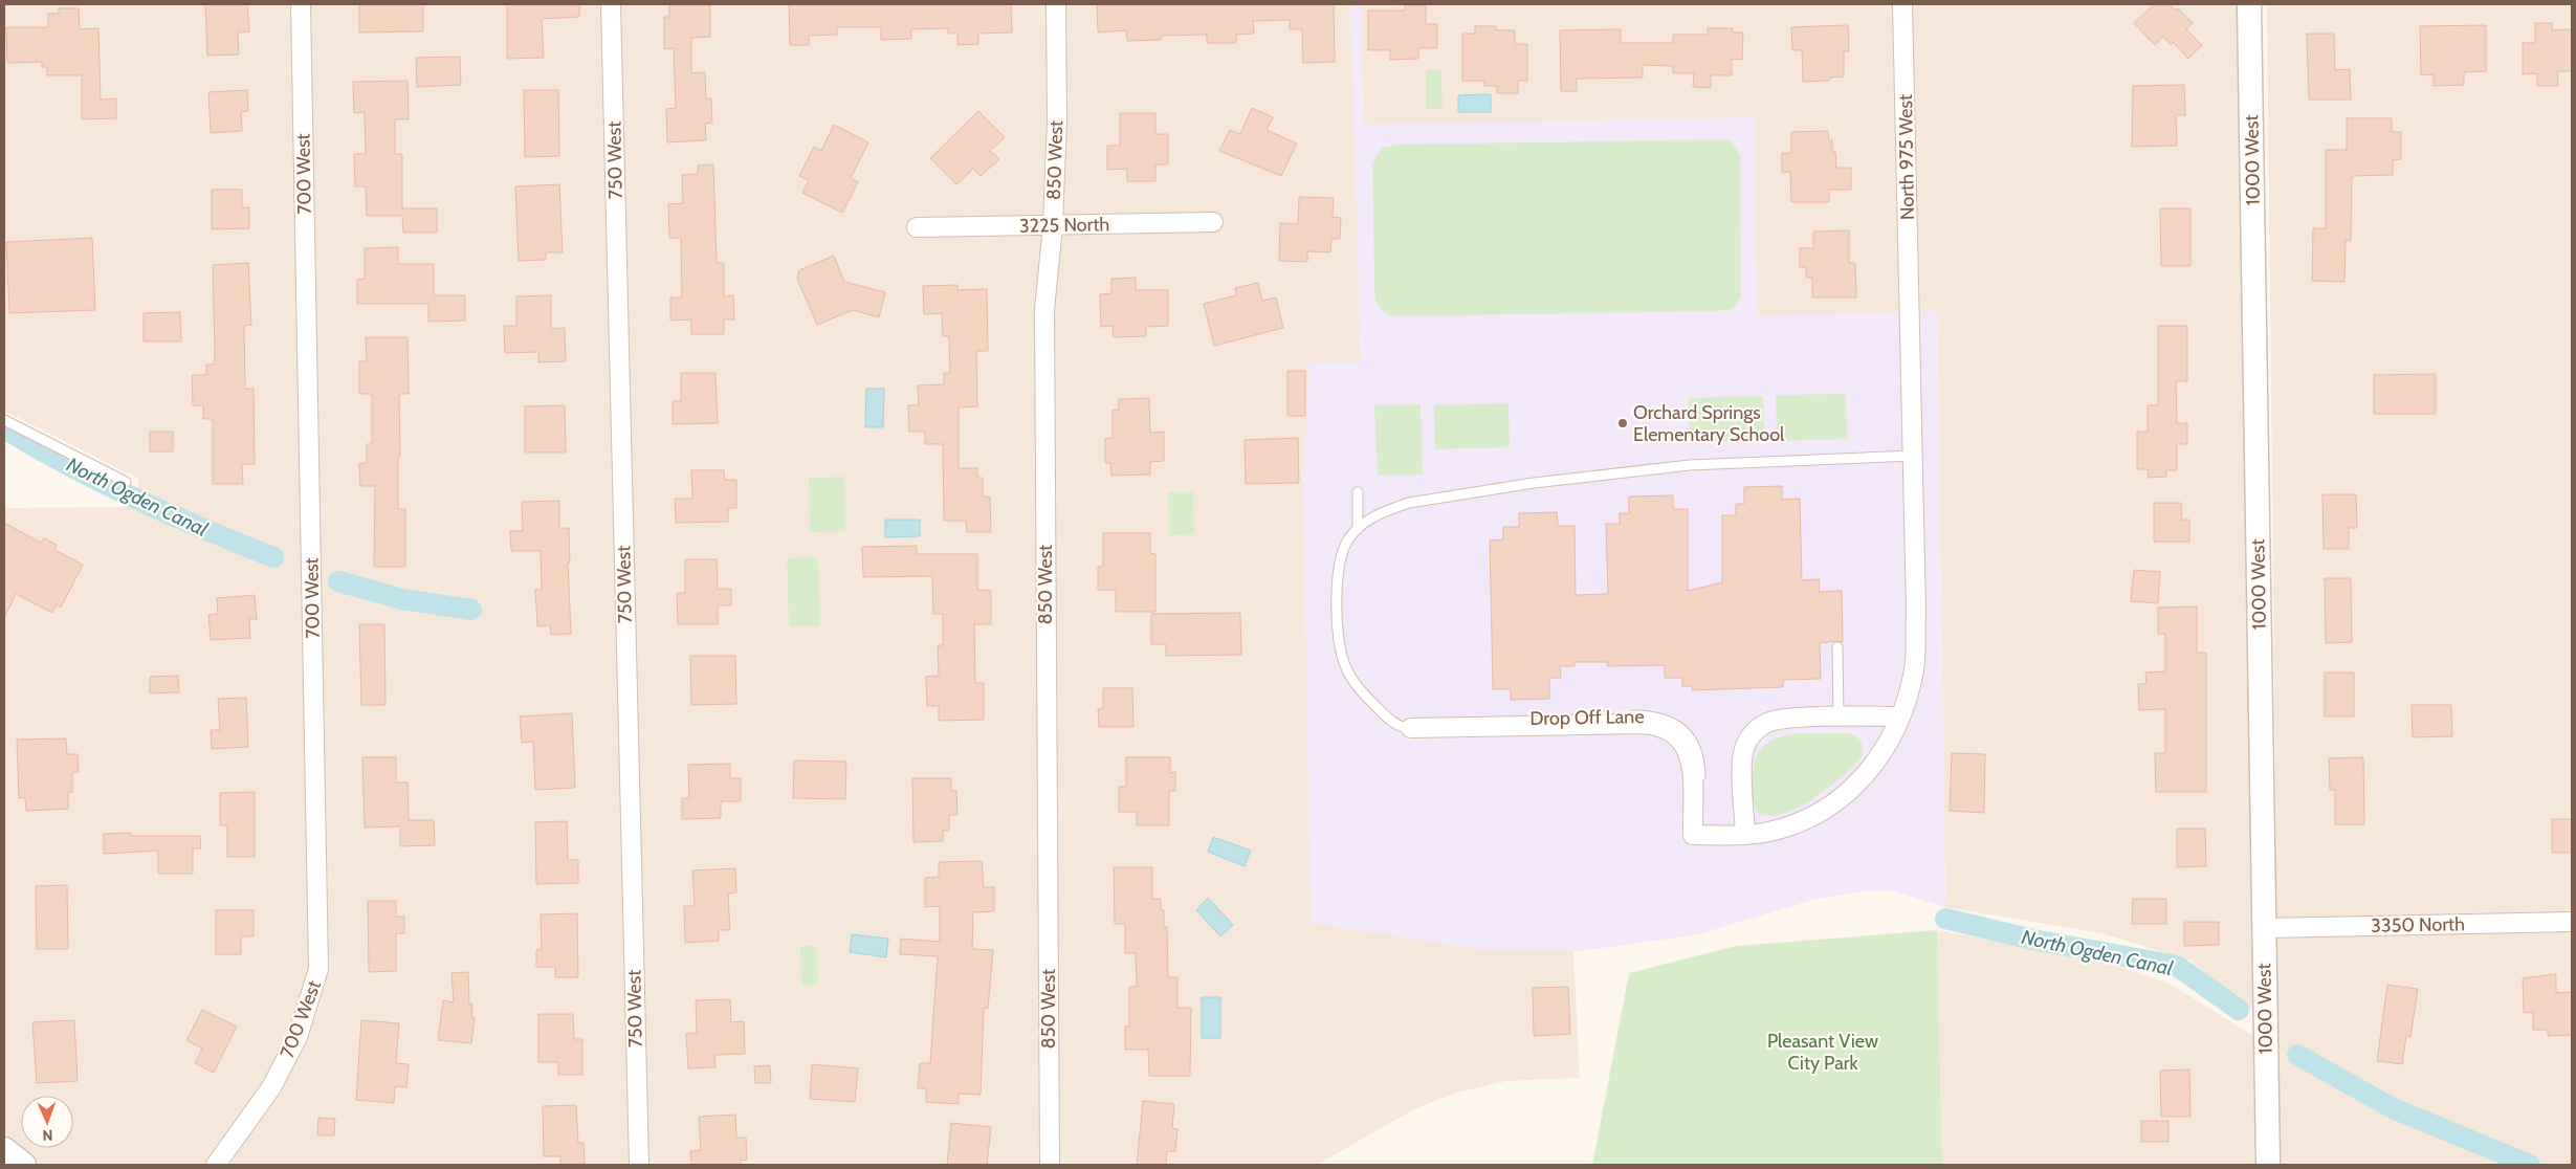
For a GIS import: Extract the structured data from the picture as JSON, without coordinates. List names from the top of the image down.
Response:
{
  "streets": {
    "street": [
      "North 975 West",
      "750 West",
      "850 West",
      "1000 West",
      "700 West",
      "3225 North",
      "3350 North"
    ]
  },
  "crossings": [
    ["850 West", "3225 North"],
    ["1000 West", "3350 North"]
  ],
  "water": ["North Ogden Canal"],
  "parks": ["Pleasant View City Park"],
  "places": ["Orchard Springs Elementary School"],
  "north": "bottom"
}
